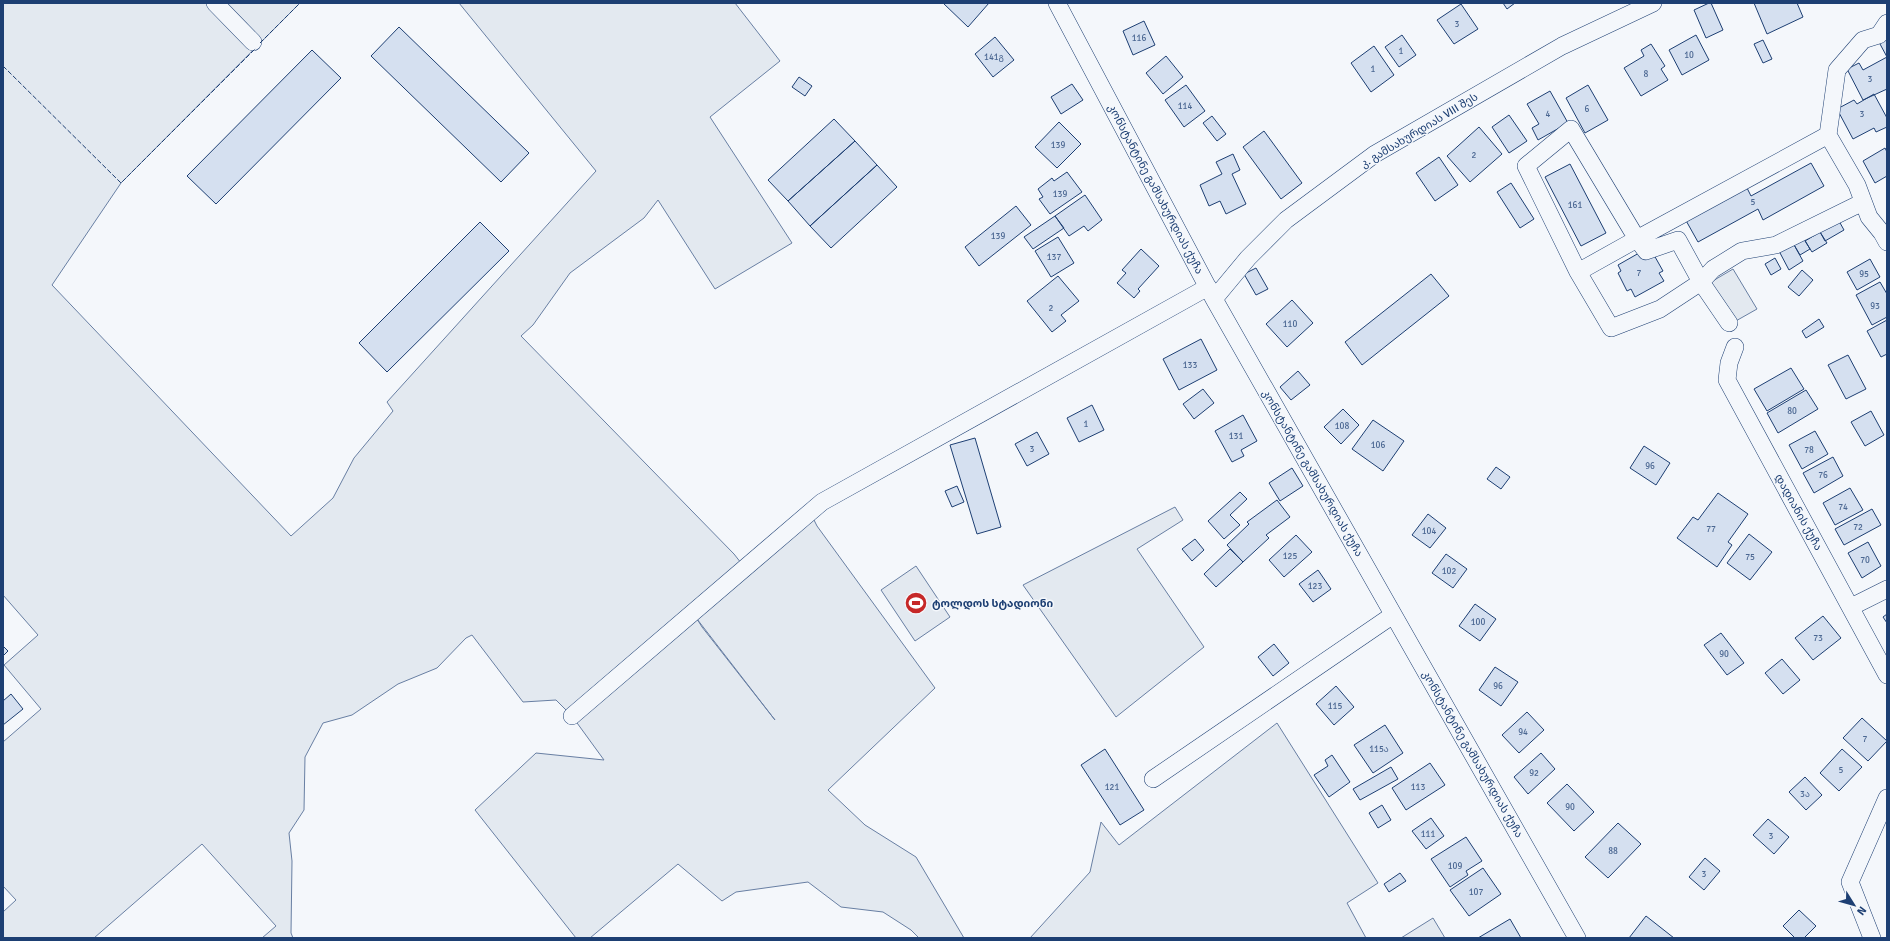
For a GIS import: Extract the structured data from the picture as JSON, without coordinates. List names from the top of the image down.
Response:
{
  "streets": {
    "street": ["კ. გამსახურდიას VIII შეს", "კონსტანტინე გამსახურდიას ქუჩა", "დადიანის ქუჩა"]
  },
  "crossings": [
    ["კ. გამსახურდიას VIII შეს", "კონსტანტინე გამსახურდიას ქუჩა"]
  ],
  "places": {
    "sports": ["ტოლდოს სტადიონი"]
  },
  "house_numbers": [
    "3",
    "116",
    "1",
    "10",
    "141გ",
    "1",
    "8",
    "3",
    "114",
    "6",
    "4",
    "3",
    "139",
    "2",
    "139",
    "5",
    "161",
    "139",
    "137",
    "7",
    "95",
    "93",
    "2",
    "110",
    "133",
    "80",
    "1",
    "108",
    "131",
    "106",
    "3",
    "78",
    "96",
    "76",
    "74",
    "72",
    "77",
    "104",
    "125",
    "75",
    "70",
    "102",
    "123",
    "100",
    "73",
    "90",
    "96",
    "115",
    "94",
    "7",
    "115ა",
    "5",
    "92",
    "121",
    "113",
    "3ა",
    "90",
    "111",
    "3",
    "88",
    "109",
    "3",
    "107"
  ],
  "north": "bottom right"
}
